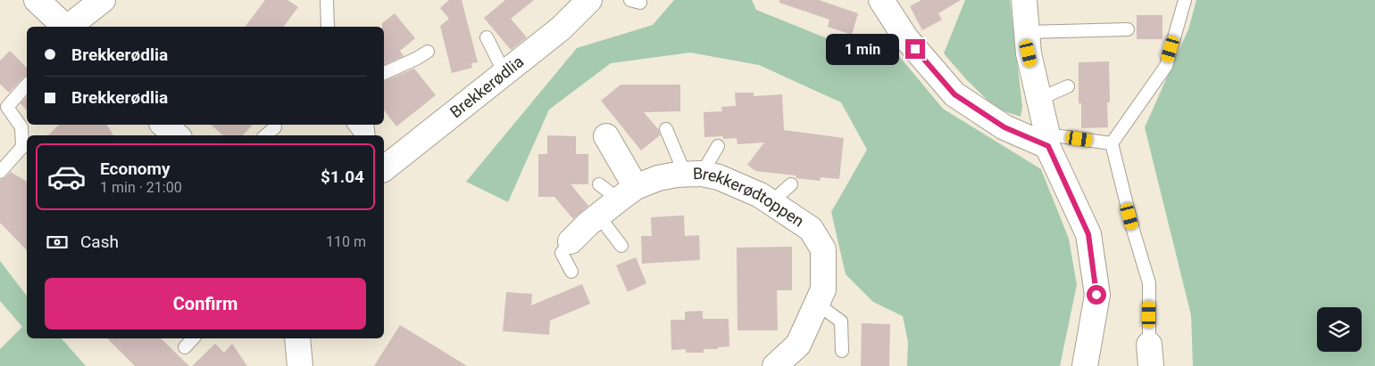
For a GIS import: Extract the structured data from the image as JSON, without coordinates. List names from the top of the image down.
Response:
{
  "streets": {
    "street": ["Brekkerødlia", "Brekkerødtoppen"]
  },
  "page": {
    "banner": ["Brekkerødlia", "Brekkerødlia"],
    "bubble": "1 min",
    "list": [
      {
        "name": "Economy",
        "note": "1 min · 21:00",
        "value": "$1.04"
      }
    ],
    "pay": ["Cash", "110 m"],
    "buttons": "Confirm"
  }
}
